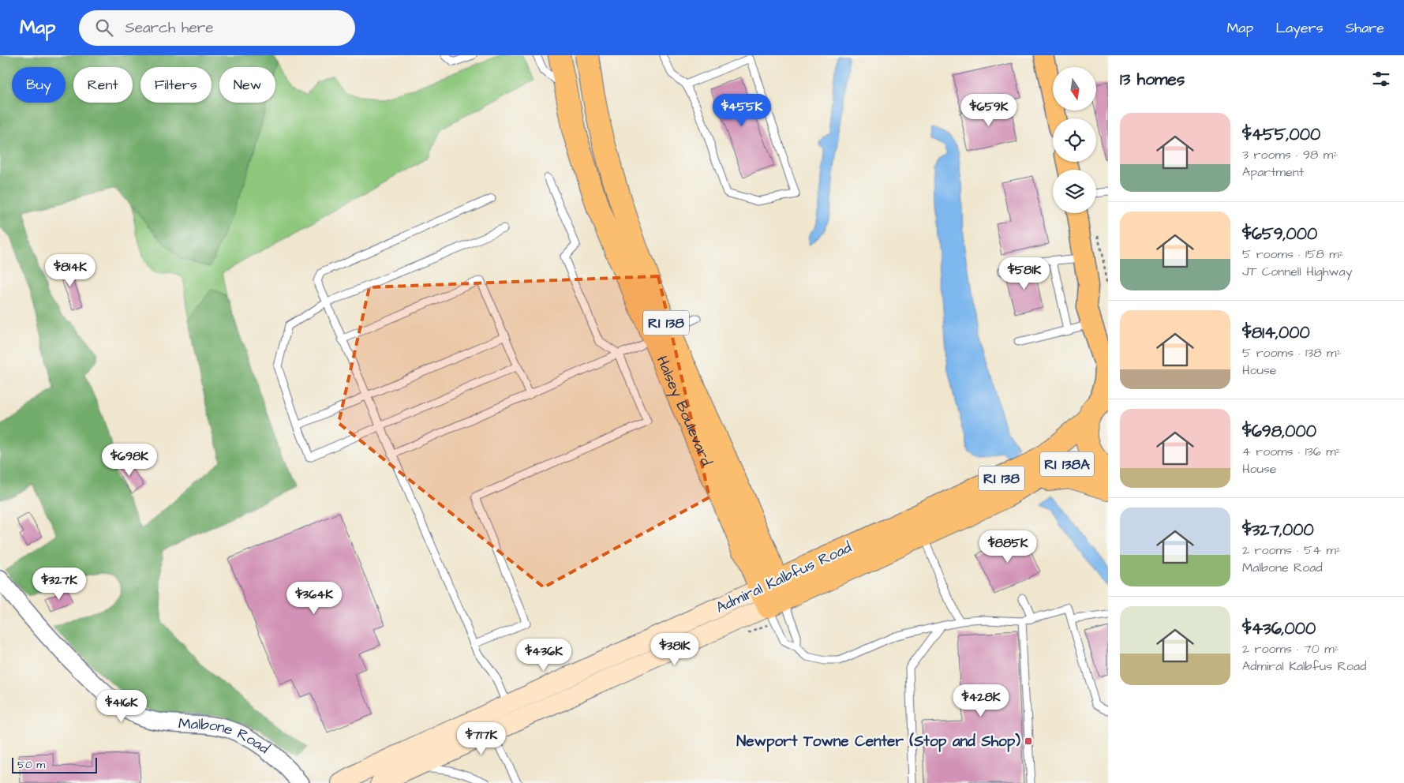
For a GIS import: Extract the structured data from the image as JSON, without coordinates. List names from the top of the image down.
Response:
{
  "streets": {
    "highway": [
      "RI 138",
      "Halsey Boulevard",
      "RI 138A",
      "Admiral Kalbfus Road"
    ],
    "street": ["Malbone Road"]
  },
  "crossings": [
    ["RI 138", "Admiral Kalbfus Road"],
    ["Halsey Boulevard", "Admiral Kalbfus Road"]
  ],
  "places": {
    "transit": ["Newport Towne Center (Stop and Shop)"]
  },
  "scale_bar": "50 m",
  "north": "bottom",
  "page": {
    "header": "Map",
    "search": "Search here",
    "nav": ["Map", "Layers", "Share"],
    "heading": "13 homes",
    "chip": [
      "Buy",
      "Rent",
      "Filters",
      "New"
    ],
    "price": [
      "$455K",
      "$659K",
      "$814K",
      "$581K",
      "$698K",
      "$885K",
      "$327K",
      "$364K",
      "$381K",
      "$436K",
      "$428K",
      "$416K",
      "$717K"
    ],
    "list": [
      {
        "name": "$455,000",
        "note": "3 rooms · 98 m² · Apartment"
      },
      {
        "name": "$659,000",
        "note": "5 rooms · 158 m² · JT Connell Highway"
      },
      {
        "name": "$814,000",
        "note": "5 rooms · 138 m² · House"
      },
      {
        "name": "$698,000",
        "note": "4 rooms · 136 m² · House"
      },
      {
        "name": "$327,000",
        "note": "2 rooms · 54 m² · Malbone Road"
      },
      {
        "name": "$436,000",
        "note": "2 rooms · 70 m² · Admiral Kalbfus Road"
      }
    ],
    "scale": "50 m"
  }
}
